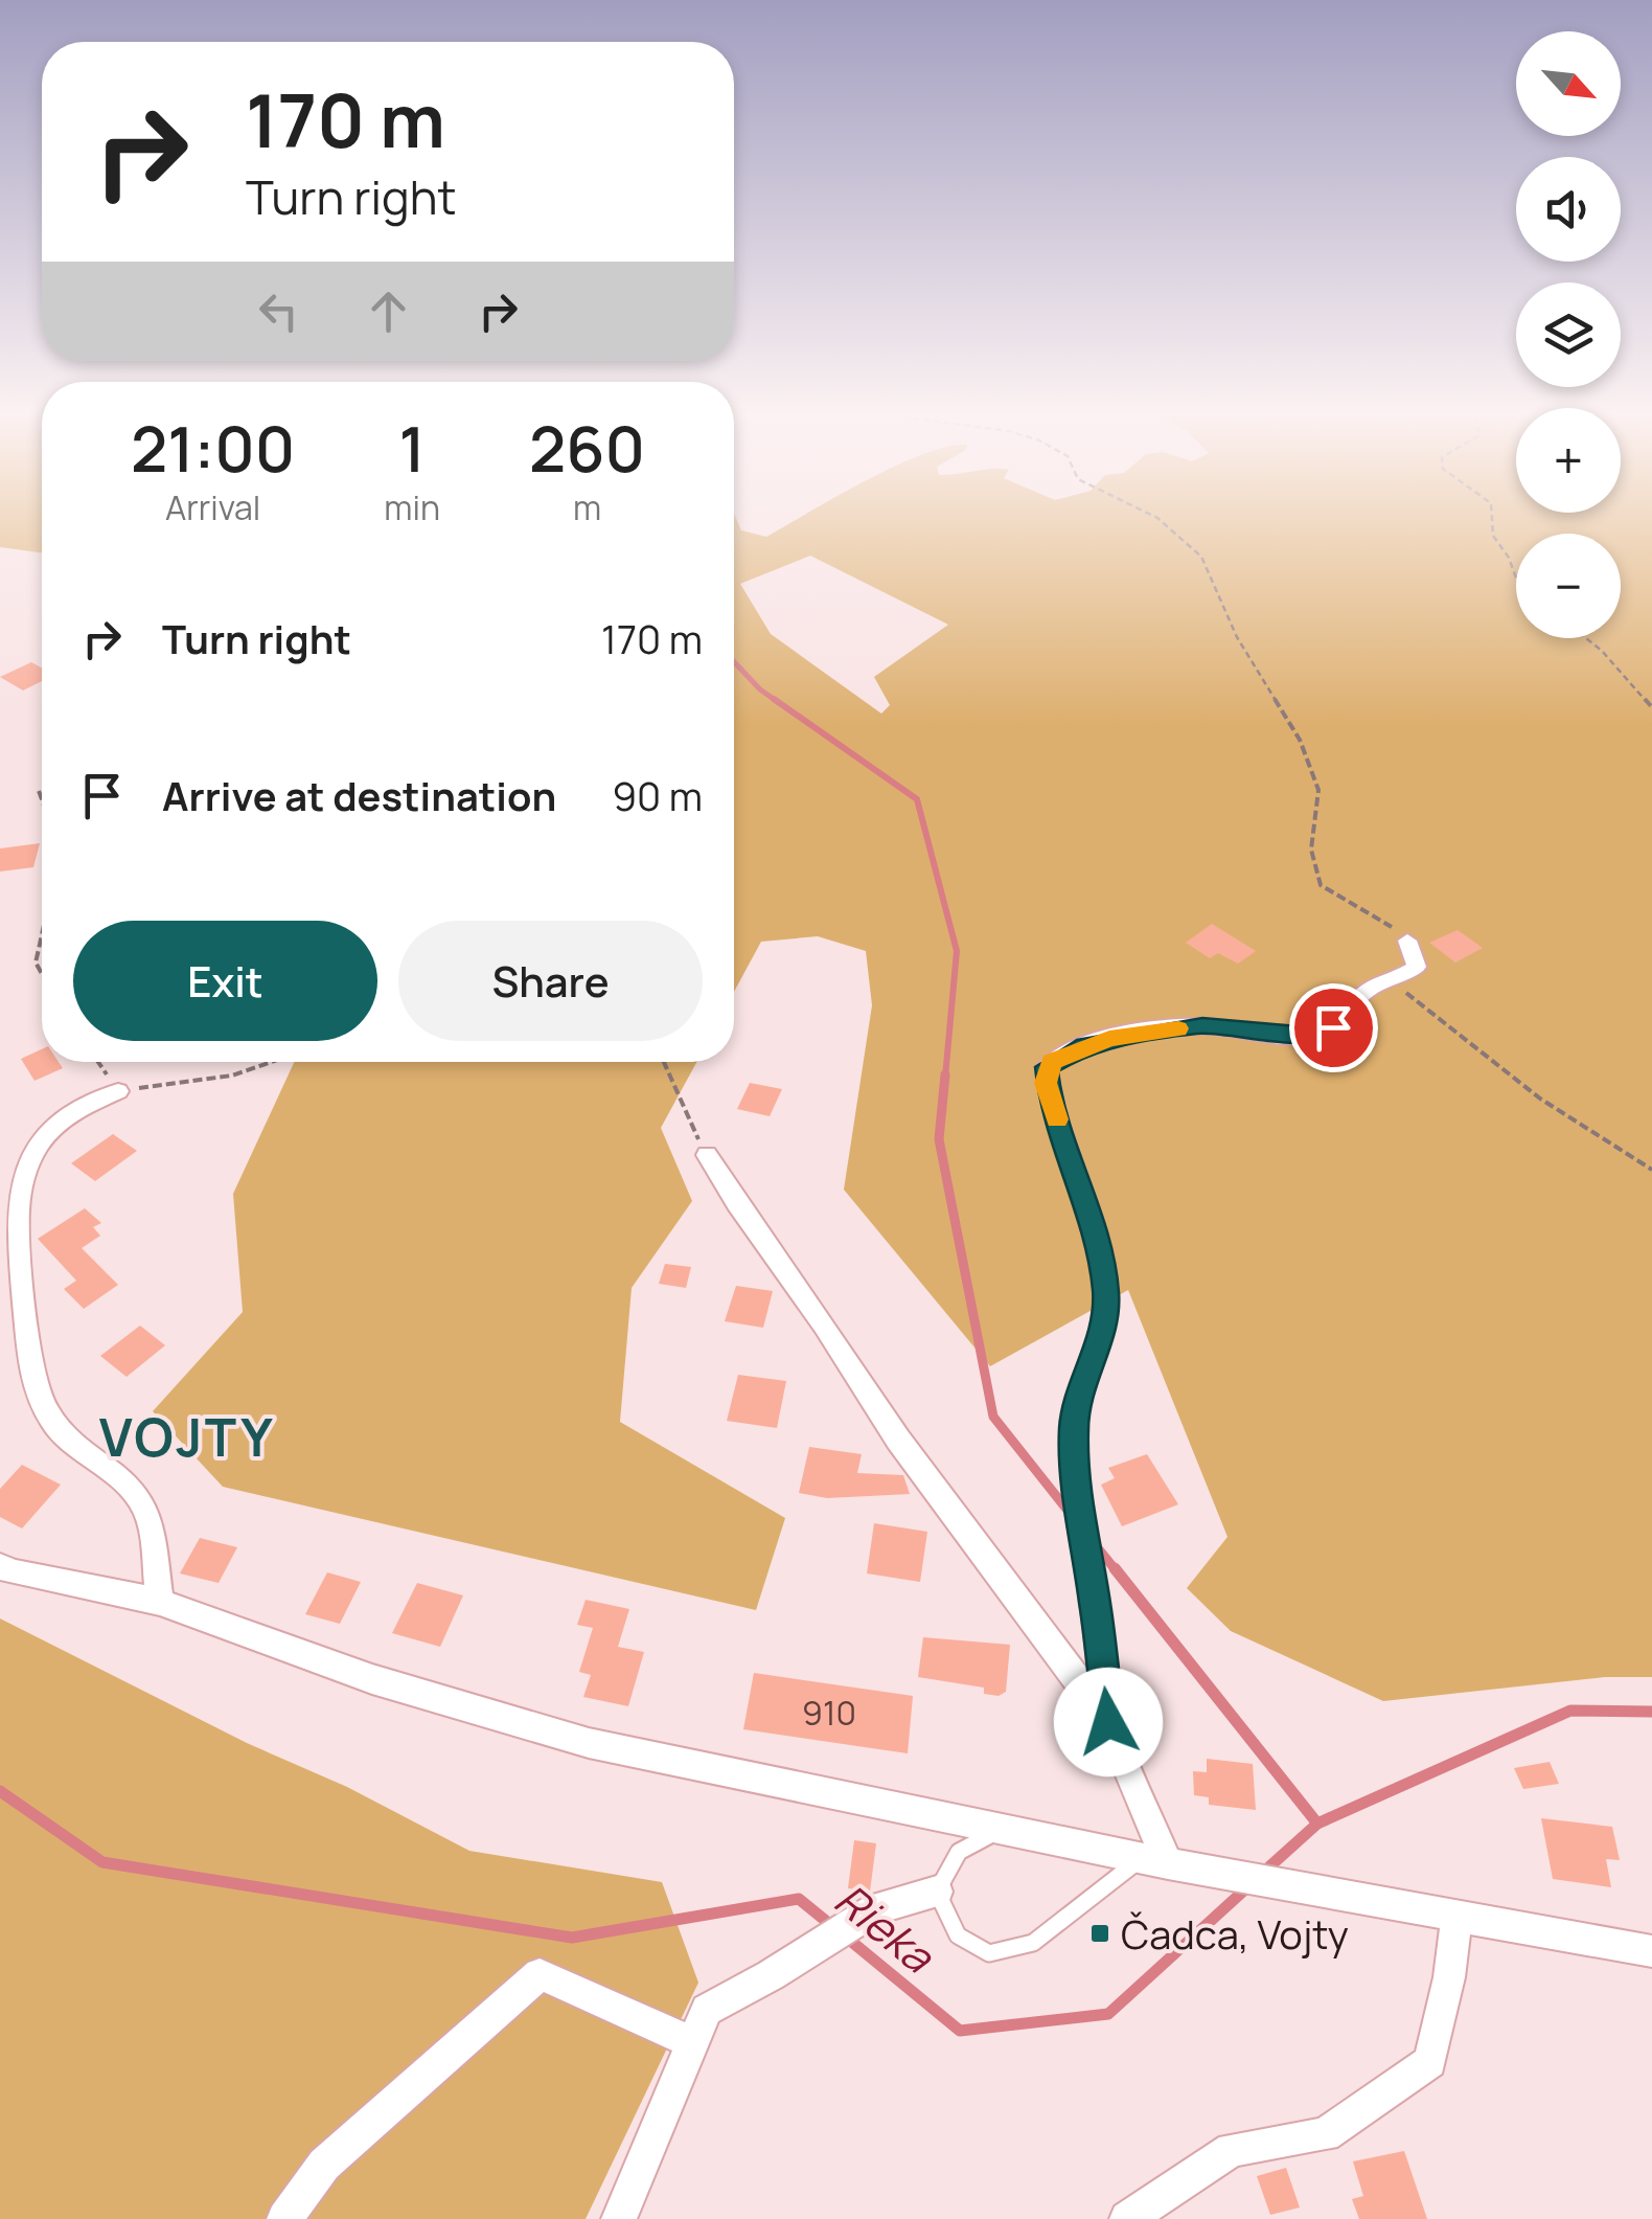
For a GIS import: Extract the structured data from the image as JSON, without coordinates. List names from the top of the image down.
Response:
{
  "districts": ["VOJTY"],
  "water": ["Rieka"],
  "places": {
    "transit": ["Čadca, Vojty"]
  },
  "house_numbers": ["910"],
  "north": "bottom right",
  "page": {
    "map_buttons": ["+", "−"],
    "turn": ["170 m", "Turn right"],
    "eta": [
      "21:00",
      "Arrival",
      "1",
      "min",
      "260",
      "m"
    ],
    "list": [
      {
        "name": "Turn right",
        "value": "170 m"
      },
      {
        "name": "Arrive at destination",
        "value": "90 m"
      }
    ],
    "buttons": ["Exit", "Share"]
  }
}
